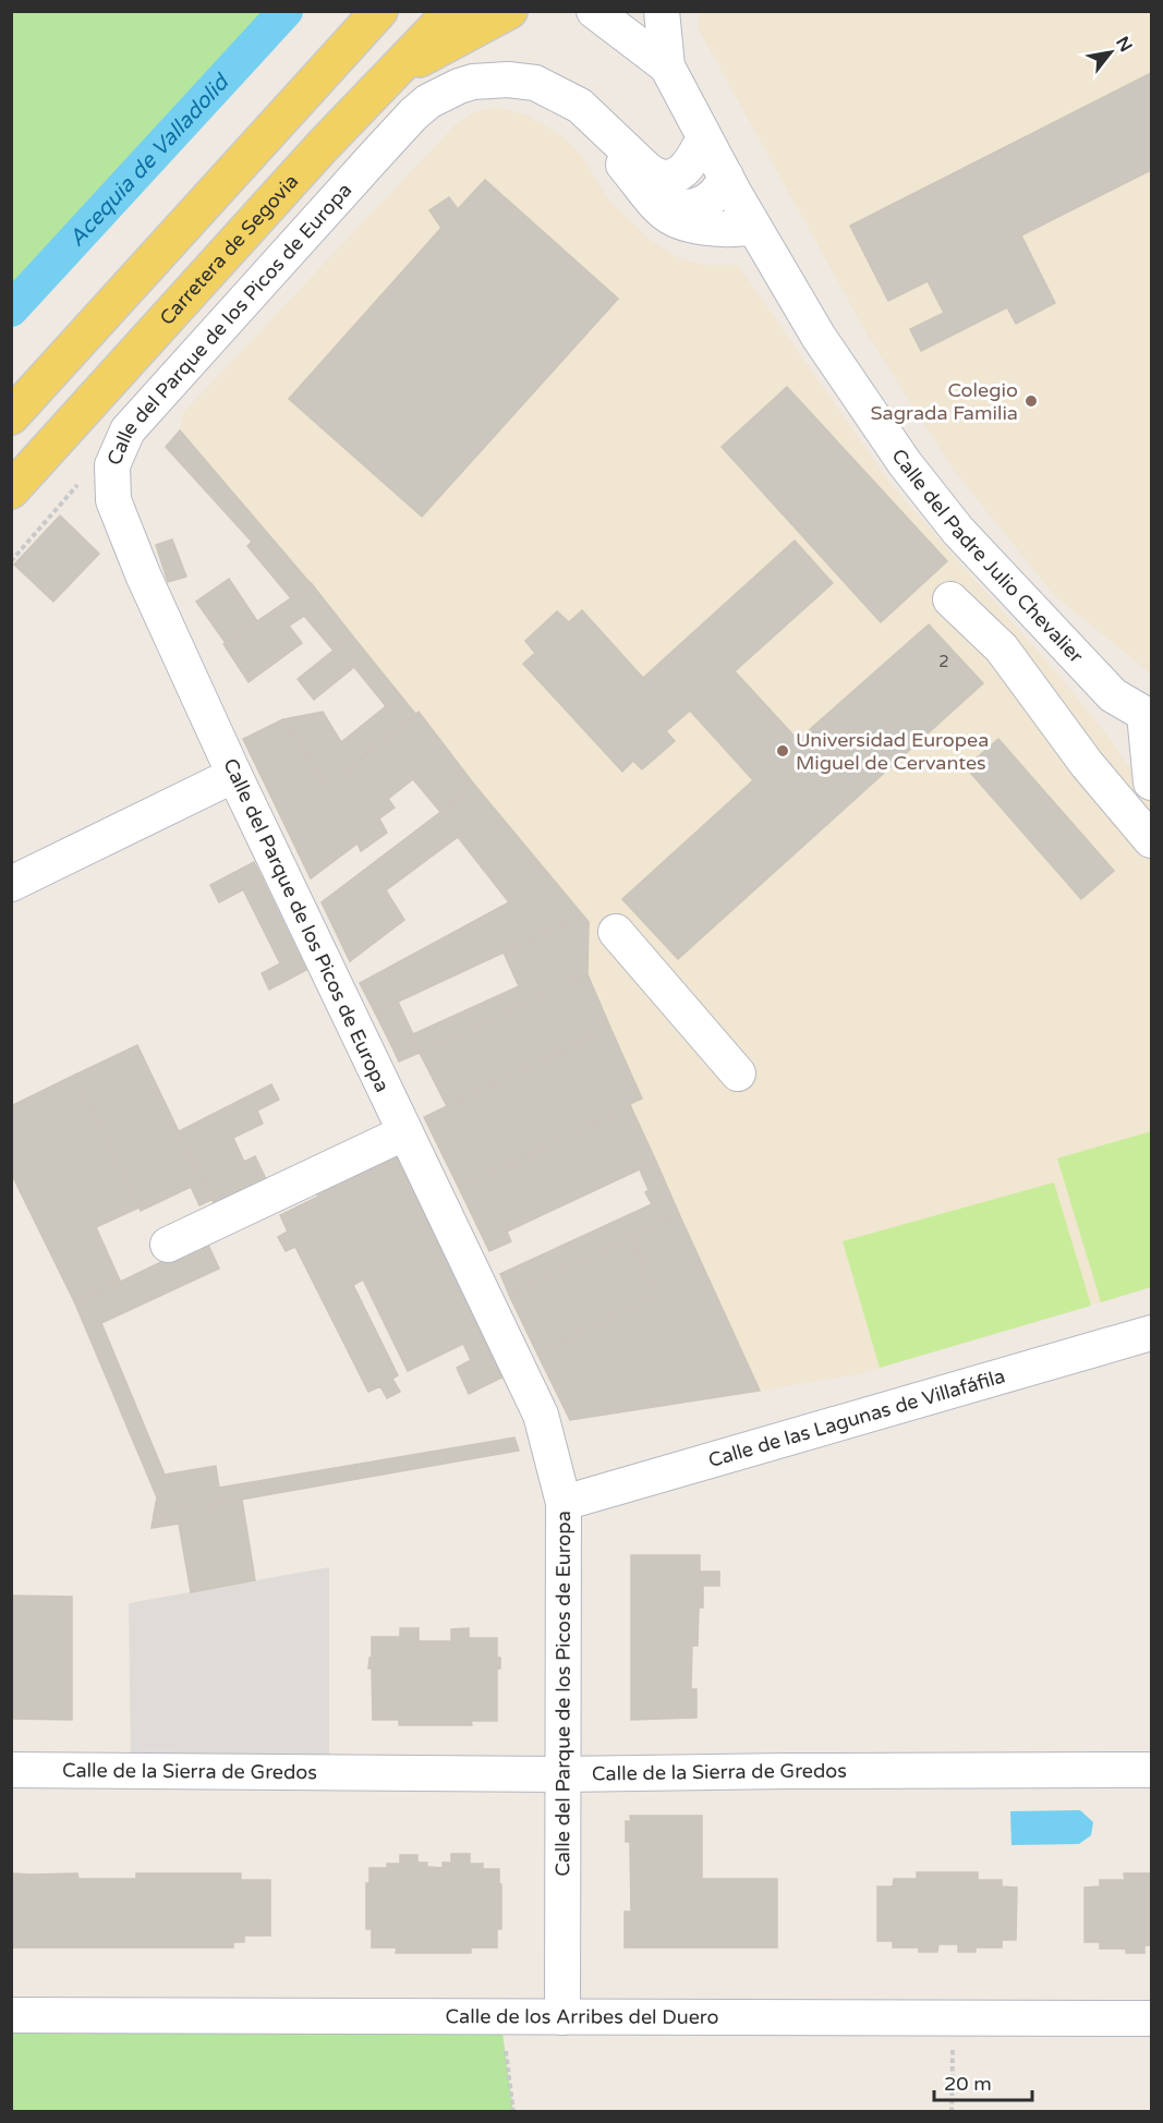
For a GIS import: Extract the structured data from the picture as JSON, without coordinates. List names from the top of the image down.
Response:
{
  "streets": {
    "main road": ["Carretera de Segovia"],
    "street": [
      "Calle del Parque de los Picos de Europa",
      "Calle del Padre Julio Chevalier",
      "Calle de las Lagunas de Villafáfila",
      "Calle de la Sierra de Gredos",
      "Calle de los Arribes del Duero"
    ]
  },
  "crossings": [
    ["Calle del Parque de los Picos de Europa", "Calle del Padre Julio Chevalier"],
    ["Calle del Parque de los Picos de Europa", "Calle de las Lagunas de Villafáfila"],
    ["Calle del Parque de los Picos de Europa", "Calle de la Sierra de Gredos"],
    ["Calle del Parque de los Picos de Europa", "Calle de los Arribes del Duero"]
  ],
  "water": ["Acequia de Valladolid"],
  "places": ["Colegio Sagrada Familia", "Universidad Europea Miguel de Cervantes"],
  "house_numbers": ["2"],
  "scale_bar": "20 m",
  "north": "top right"
}
